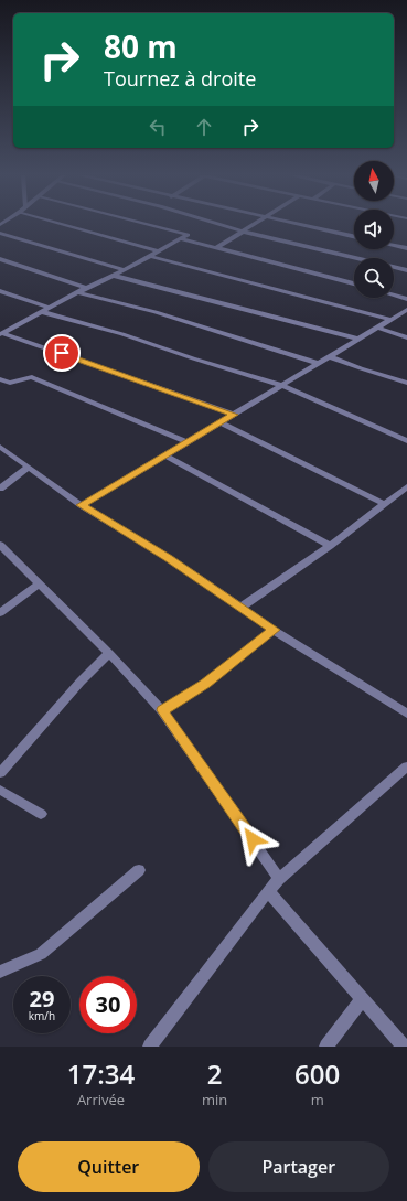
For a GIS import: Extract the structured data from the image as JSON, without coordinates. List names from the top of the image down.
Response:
{
  "north": "top",
  "page": {
    "turn": ["80 m", "Tournez à droite"],
    "speed": "29 km/h",
    "limit": "30",
    "eta": [
      "17:34",
      "Arrivée",
      "2",
      "min",
      "600",
      "m"
    ],
    "buttons": ["Quitter", "Partager"]
  }
}
